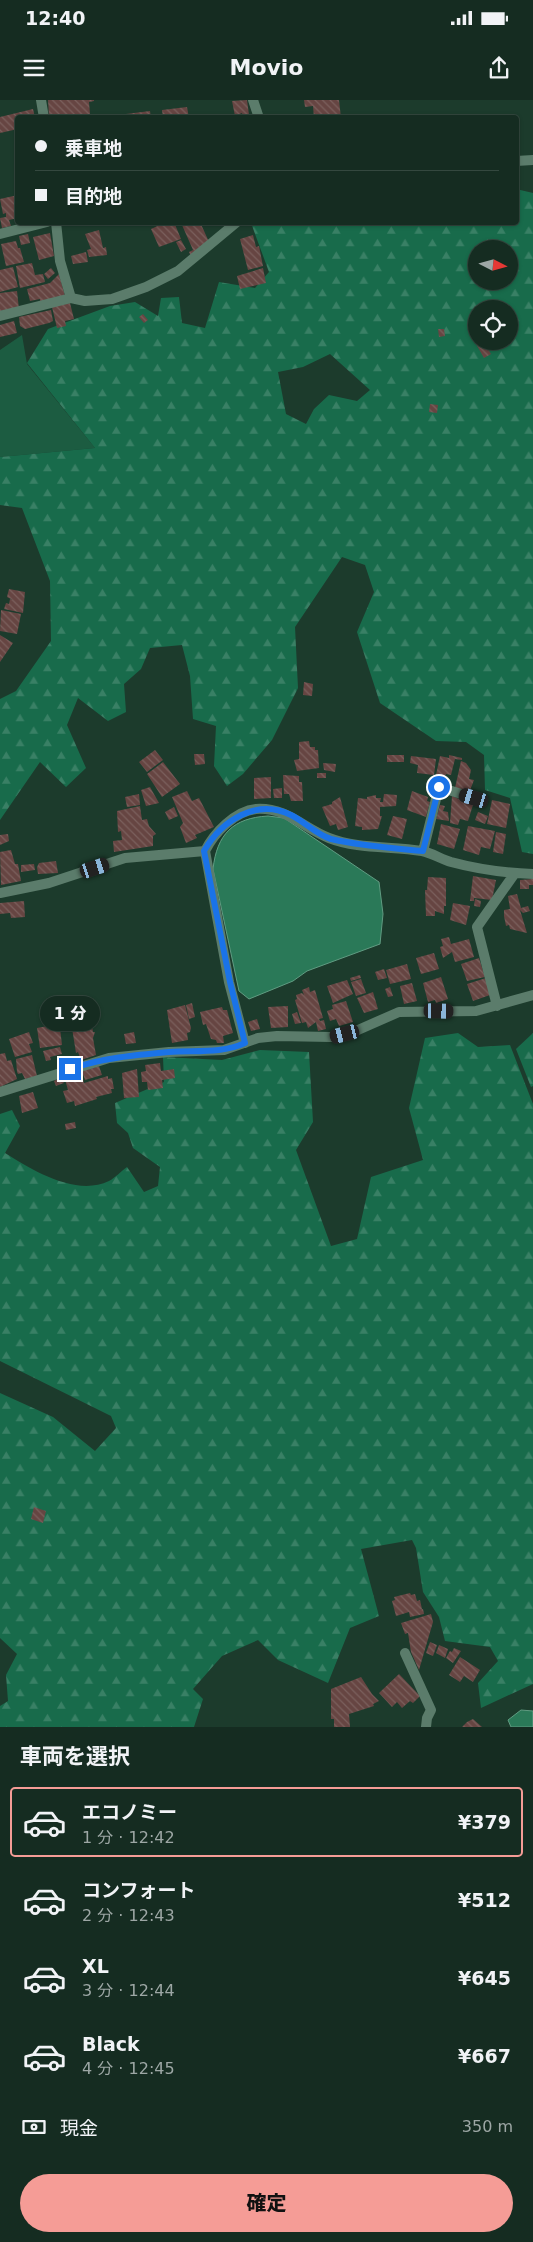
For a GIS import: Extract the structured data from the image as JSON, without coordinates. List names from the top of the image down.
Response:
{
  "north": "right",
  "page": {
    "status": "12:40",
    "header": "Movio",
    "banner": ["乗車地", "目的地"],
    "bubble": "1 分",
    "heading": "車両を選択",
    "list": [
      {
        "name": "エコノミー",
        "note": "1 分 · 12:42",
        "value": "¥379"
      },
      {
        "name": "コンフォート",
        "note": "2 分 · 12:43",
        "value": "¥512"
      },
      {
        "name": "XL",
        "note": "3 分 · 12:44",
        "value": "¥645"
      },
      {
        "name": "Black",
        "note": "4 分 · 12:45",
        "value": "¥667"
      }
    ],
    "pay": ["現金", "350 m"],
    "buttons": "確定"
  }
}
